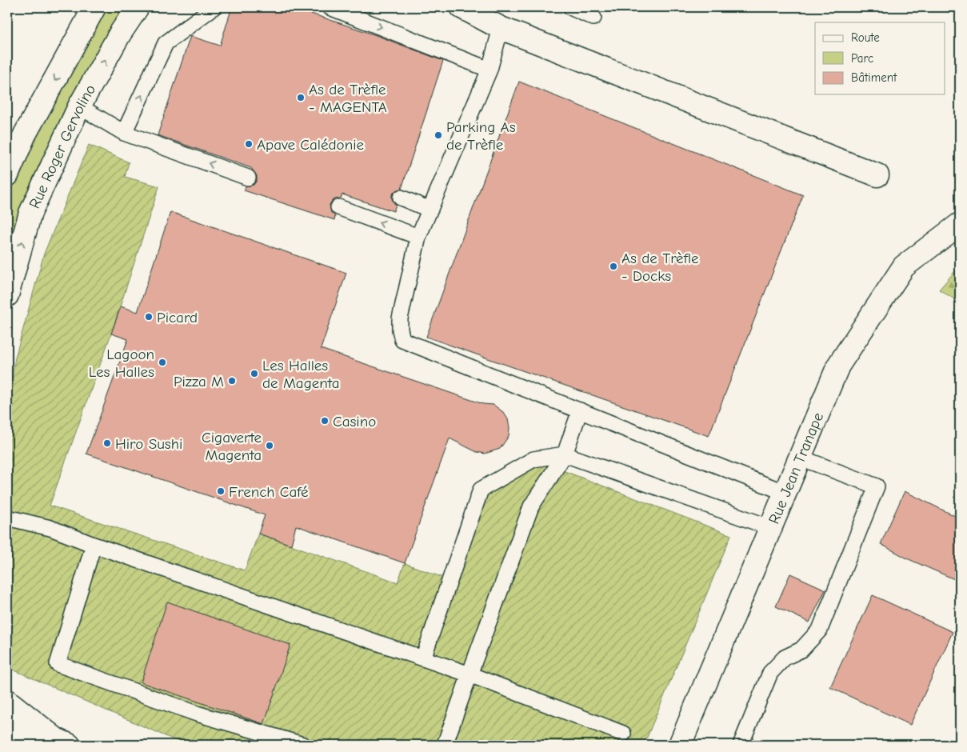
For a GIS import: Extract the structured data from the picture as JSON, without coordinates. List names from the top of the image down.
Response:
{
  "streets": {
    "main road": ["Rue Roger Gervolino", "Rue Jean Tranape"]
  },
  "places": [
    "As de Trèfle - MAGENTA",
    "Parking As de Trèfle",
    "Apave Calédonie",
    "As de Trèfle - Docks",
    "Picard",
    "Lagoon Les Halles",
    "Les Halles de Magenta",
    "Pizza M",
    "Casino",
    "Hiro Sushi",
    "Cigaverte Magenta",
    "French Café"
  ],
  "legend": ["Route", "Parc", "Bâtiment"]
}
